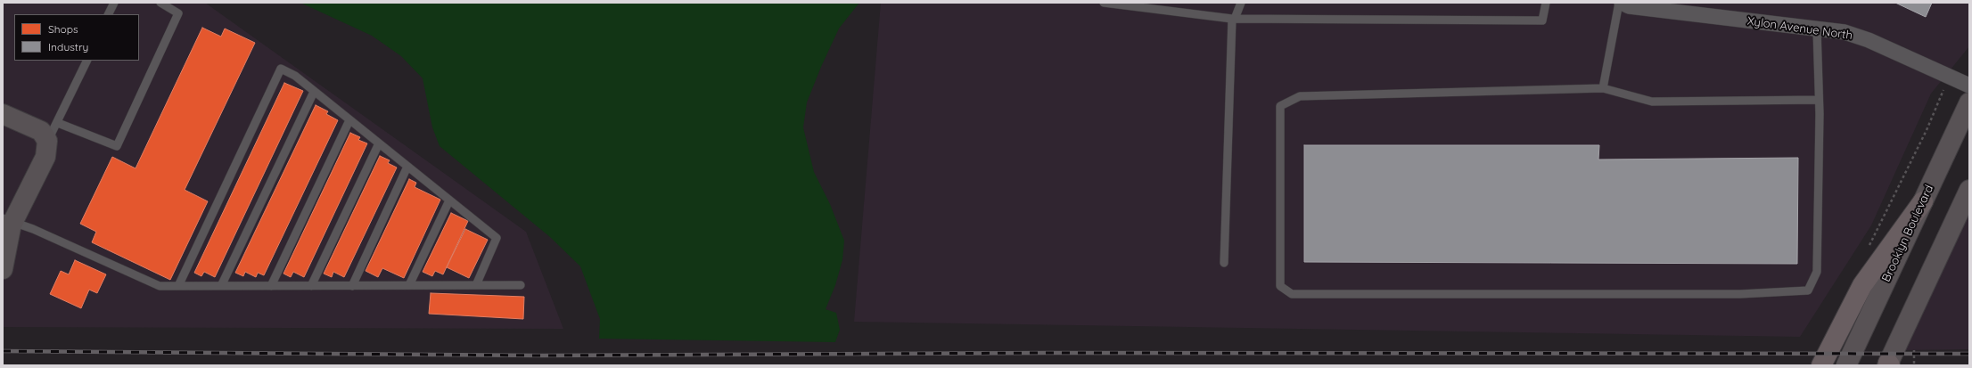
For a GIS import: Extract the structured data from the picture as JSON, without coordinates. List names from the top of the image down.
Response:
{
  "streets": {
    "main road": ["Brooklyn Boulevard"],
    "street": ["Xylon Avenue North"]
  },
  "legend": ["Shops", "Industry"]
}
